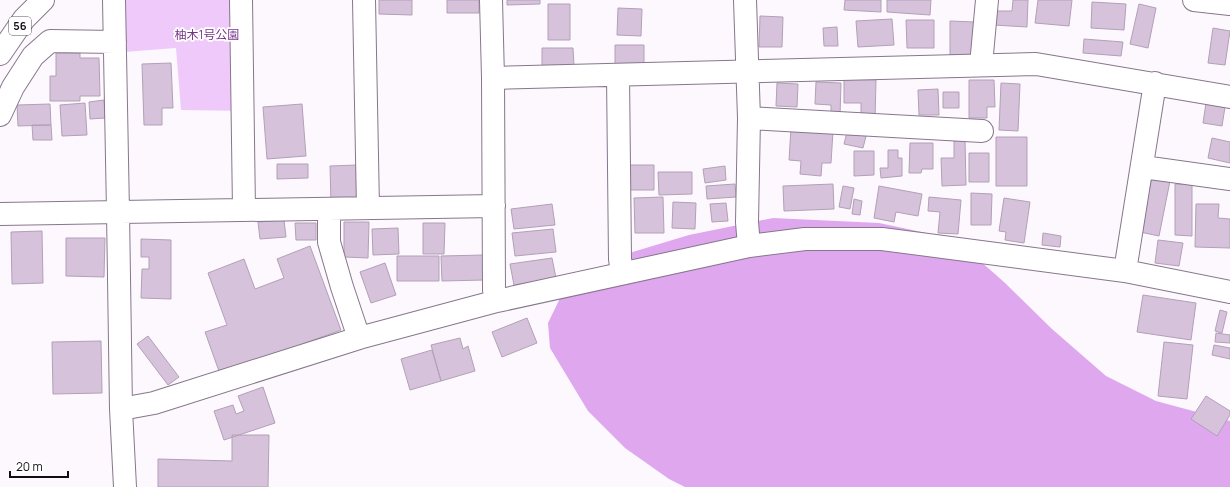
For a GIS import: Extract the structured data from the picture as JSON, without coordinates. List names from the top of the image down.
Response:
{
  "streets": {
    "main road": ["56"]
  },
  "parks": ["柚木1号公園"],
  "scale_bar": "20 m"
}
